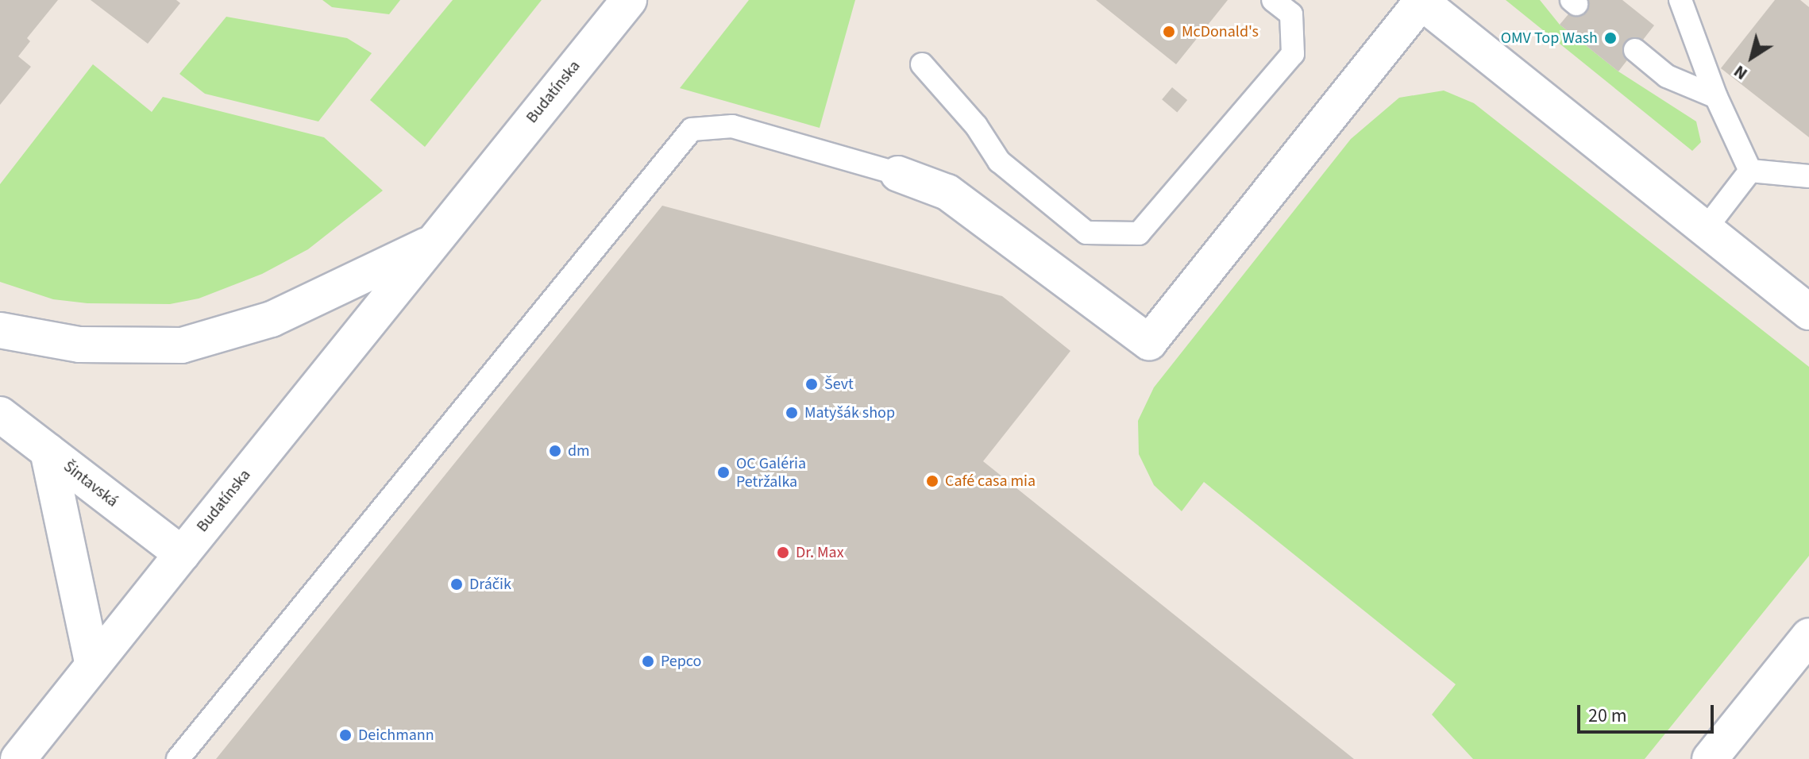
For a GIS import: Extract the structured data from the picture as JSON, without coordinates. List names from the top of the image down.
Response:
{
  "streets": {
    "street": ["Budatínska", "Šintavská"]
  },
  "crossings": [
    ["Budatínska", "Šintavská"]
  ],
  "places": [
    "McDonald's",
    "OMV Top Wash",
    "Ševt",
    "Matyšák shop",
    "dm",
    "OC Galéria Petržalka",
    "Café casa mia",
    "Dr. Max",
    "Dráčik",
    "Pepco",
    "Deichmann"
  ],
  "scale_bar": "20 m",
  "north": "bottom left"
}
